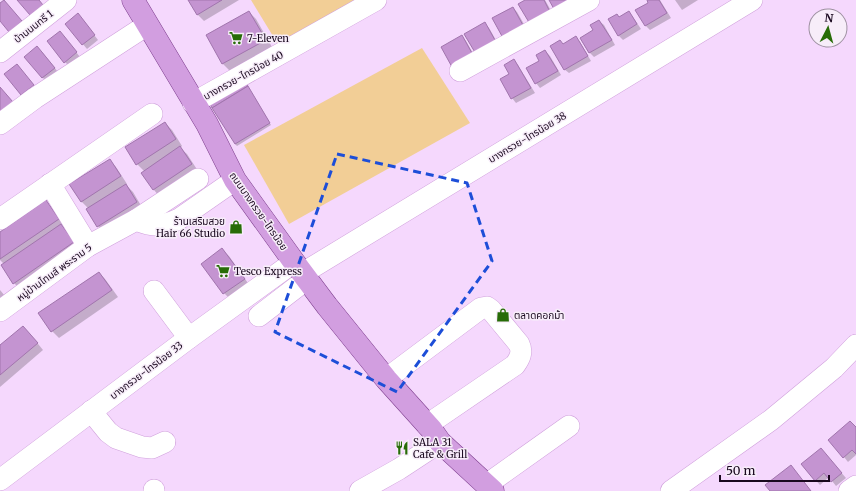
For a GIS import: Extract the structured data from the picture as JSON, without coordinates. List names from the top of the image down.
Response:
{
  "streets": {
    "main road": ["ถนนบางกรวย-ไทรน้อย"],
    "street": [
      "บ้านนนทรี 1",
      "บางกรวย-ไทรน้อย 40",
      "บางกรวย-ไทรน้อย 38",
      "หมู่บ้านไทมส์ พระราม 5",
      "บางกรวย-ไทรน้อย 33"
    ]
  },
  "crossings": [
    ["บางกรวย-ไทรน้อย 40", "ถนนบางกรวย-ไทรน้อย"],
    ["บางกรวย-ไทรน้อย 38", "ถนนบางกรวย-ไทรน้อย"],
    ["บางกรวย-ไทรน้อย 38", "บางกรวย-ไทรน้อย 33"],
    ["ถนนบางกรวย-ไทรน้อย", "บางกรวย-ไทรน้อย 33"]
  ],
  "places": {
    "supermarket": ["7-Eleven", "Tesco Express"],
    "shop": ["ร้านเสริมสวย Hair 66 Studio", "ตลาดคอกม้า"],
    "restaurant": ["SALA 31 Cafe & Grill"]
  },
  "scale_bar": "50 m",
  "north": "top"
}
